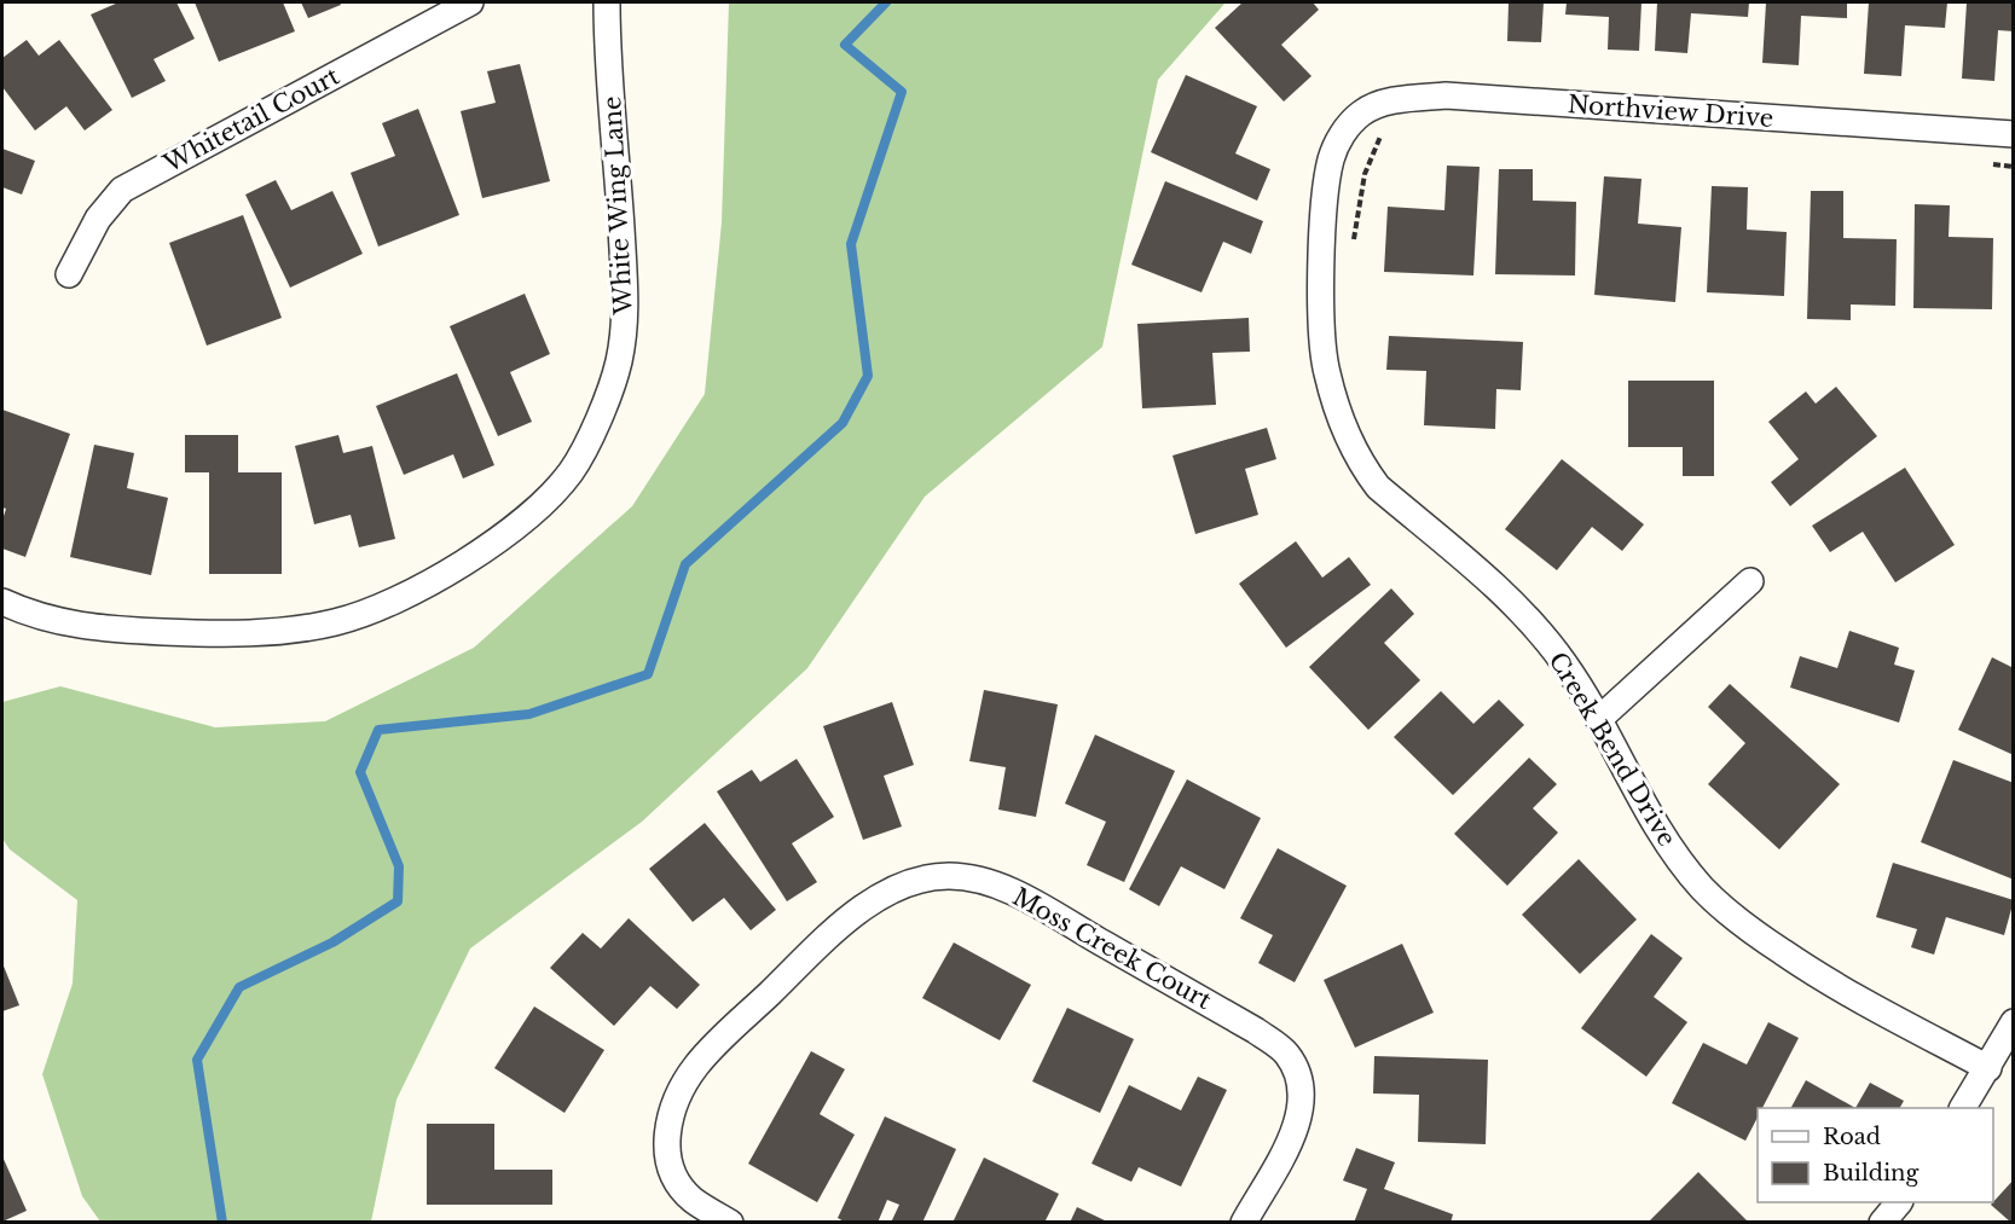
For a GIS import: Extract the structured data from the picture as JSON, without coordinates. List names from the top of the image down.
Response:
{
  "streets": {
    "street": [
      "Northview Drive",
      "Whitetail Court",
      "White Wing Lane",
      "Creek Bend Drive",
      "Moss Creek Court"
    ]
  },
  "crossings": [
    ["Northview Drive", "Creek Bend Drive"]
  ],
  "legend": ["Road", "Building"]
}
